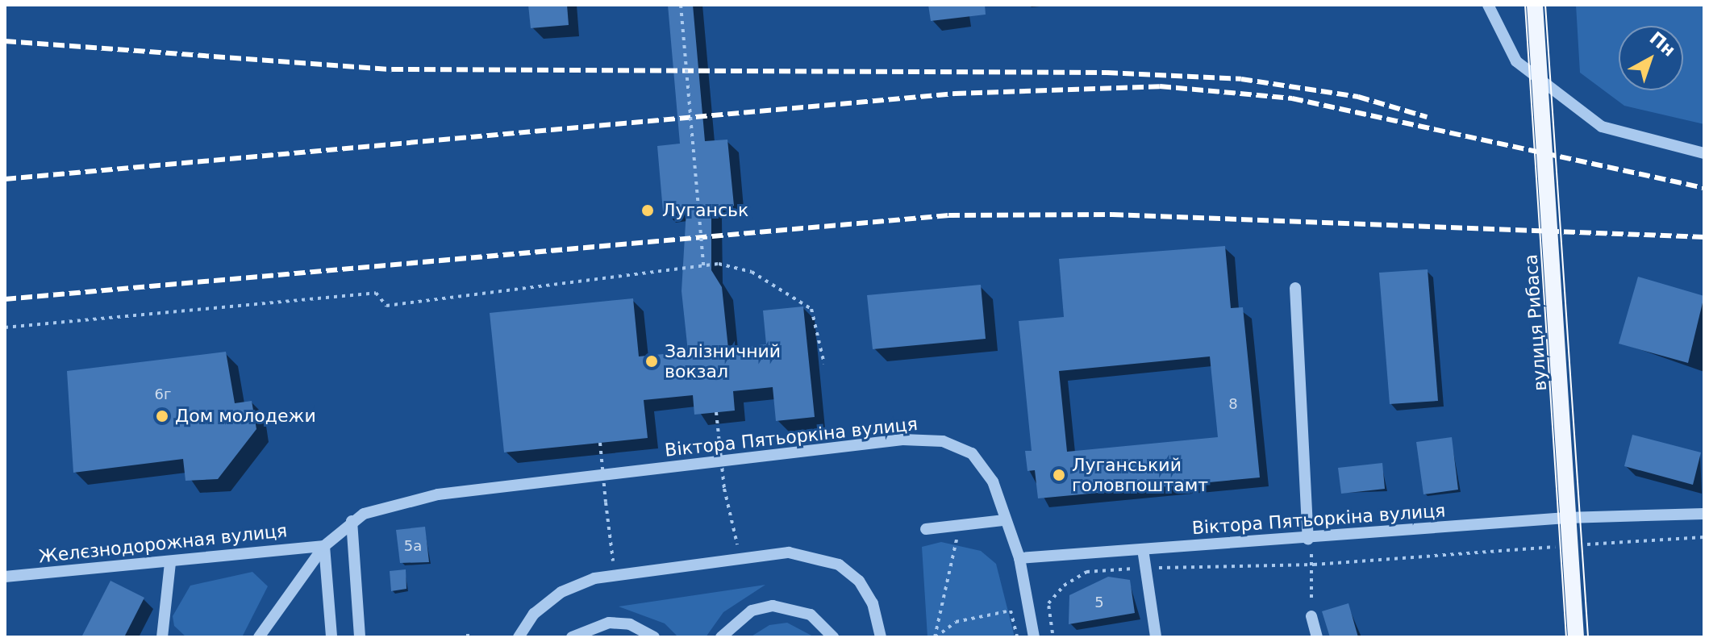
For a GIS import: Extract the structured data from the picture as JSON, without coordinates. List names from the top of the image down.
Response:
{
  "streets": {
    "main road": ["вулиця Рибаса"],
    "street": ["Віктора Пятьоркіна вулиця", "Желєзнодорожная вулиця"]
  },
  "crossings": [
    ["Віктора Пятьоркіна вулиця", "Желєзнодорожная вулиця"]
  ],
  "places": [
    "Луганськ",
    "Залізничний вокзал",
    "Дом молодежи",
    "Луганський головпоштамт"
  ],
  "house_numbers": [
    "6г",
    "8",
    "5а",
    "5"
  ],
  "north": "top right"
}
